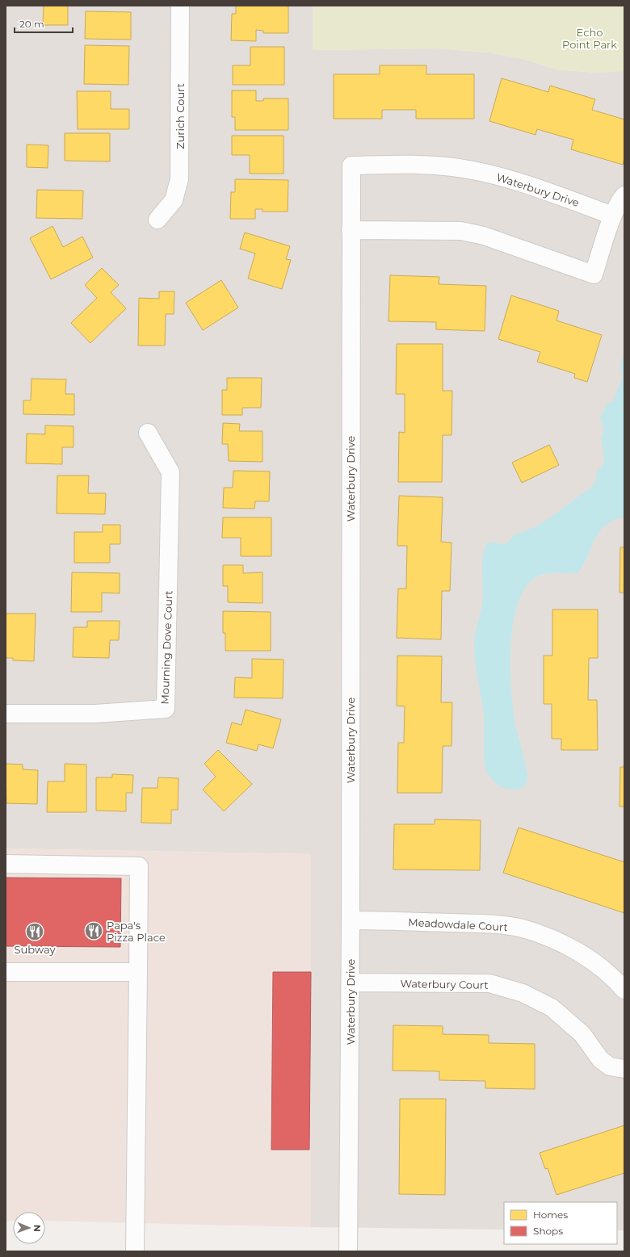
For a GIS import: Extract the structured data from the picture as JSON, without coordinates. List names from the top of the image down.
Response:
{
  "streets": {
    "street": [
      "Zurich Court",
      "Waterbury Drive",
      "Mourning Dove Court",
      "Meadowdale Court",
      "Waterbury Court"
    ]
  },
  "crossings": [
    ["Waterbury Drive", "Meadowdale Court"],
    ["Waterbury Drive", "Waterbury Court"]
  ],
  "parks": ["Echo Point Park"],
  "places": {
    "restaurant": ["Papa's Pizza Place", "Subway"]
  },
  "legend": ["Homes", "Shops"],
  "scale_bar": "20 m",
  "north": "right"
}
